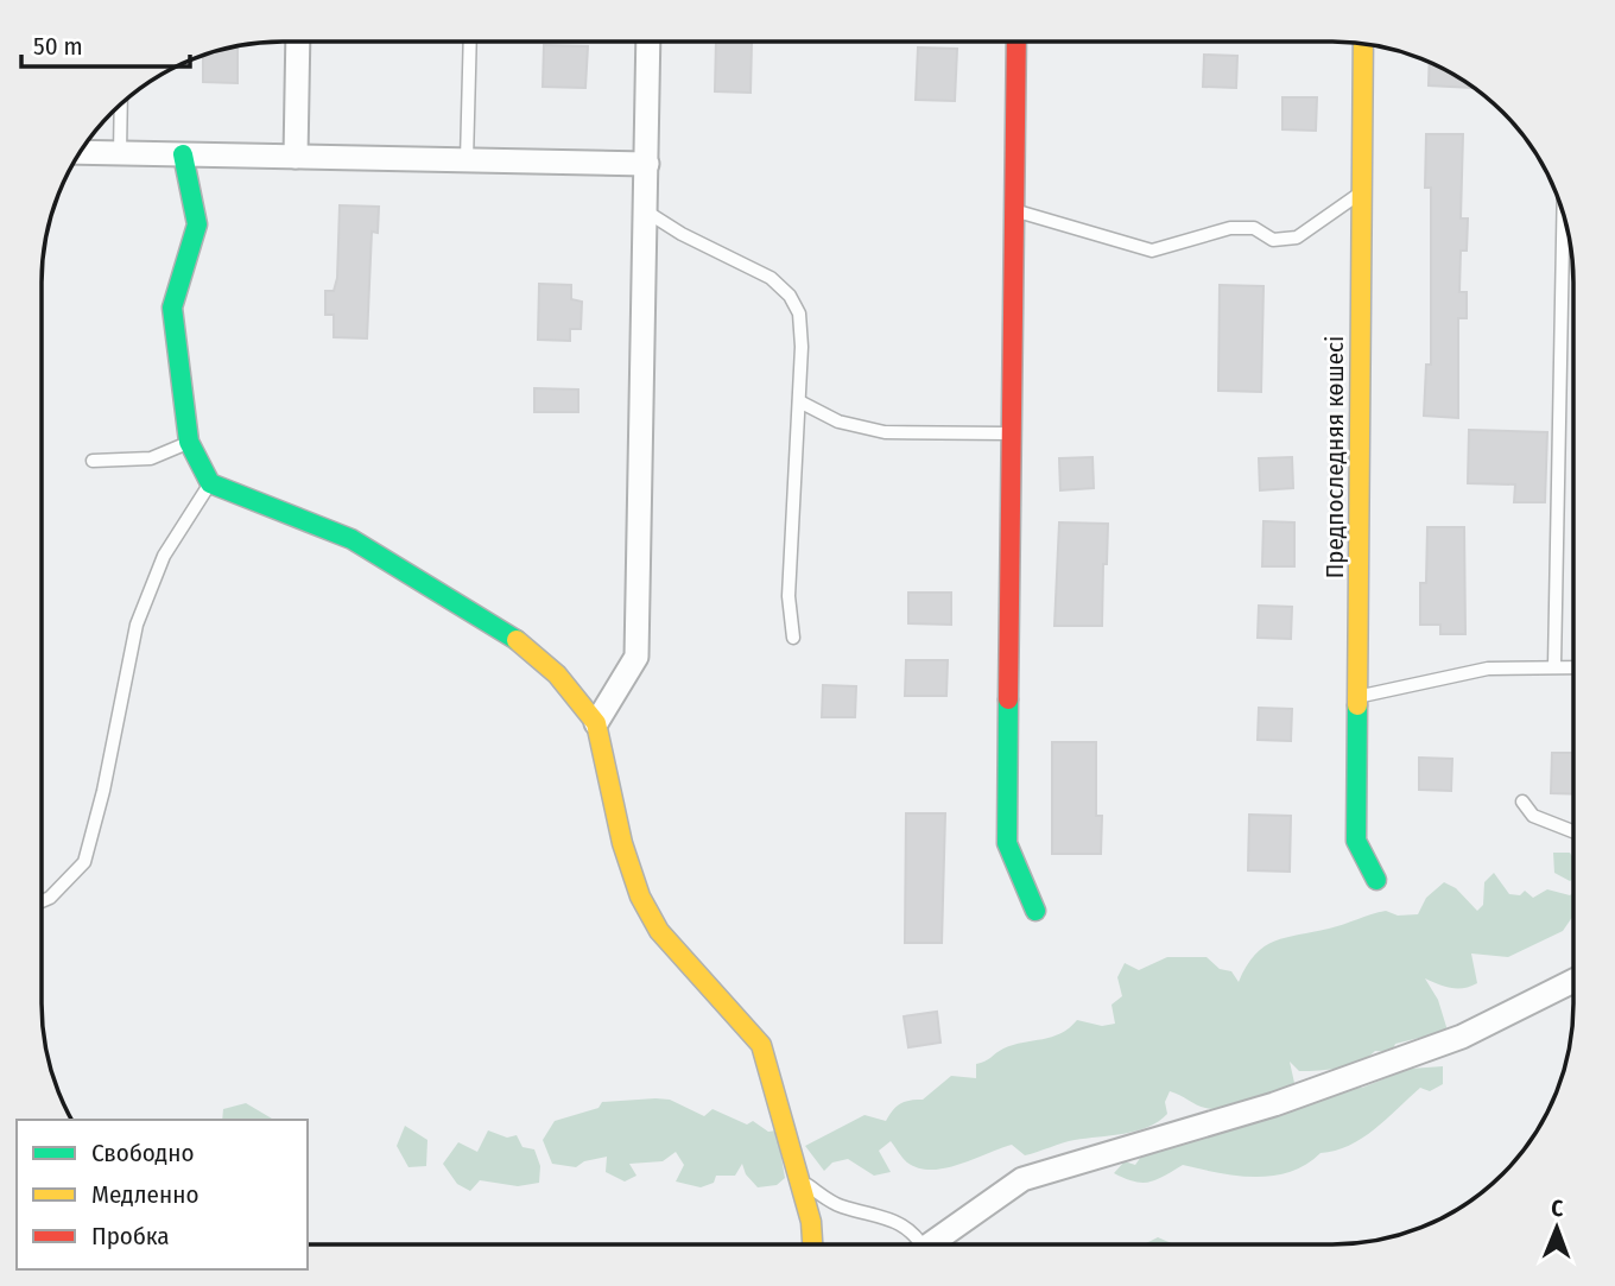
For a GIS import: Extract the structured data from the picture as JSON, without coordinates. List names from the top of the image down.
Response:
{
  "streets": {
    "street": ["Предпоследняя көшесі"]
  },
  "legend": ["Свободно", "Медленно", "Пробка"],
  "scale_bar": "50 m",
  "north": "top"
}
